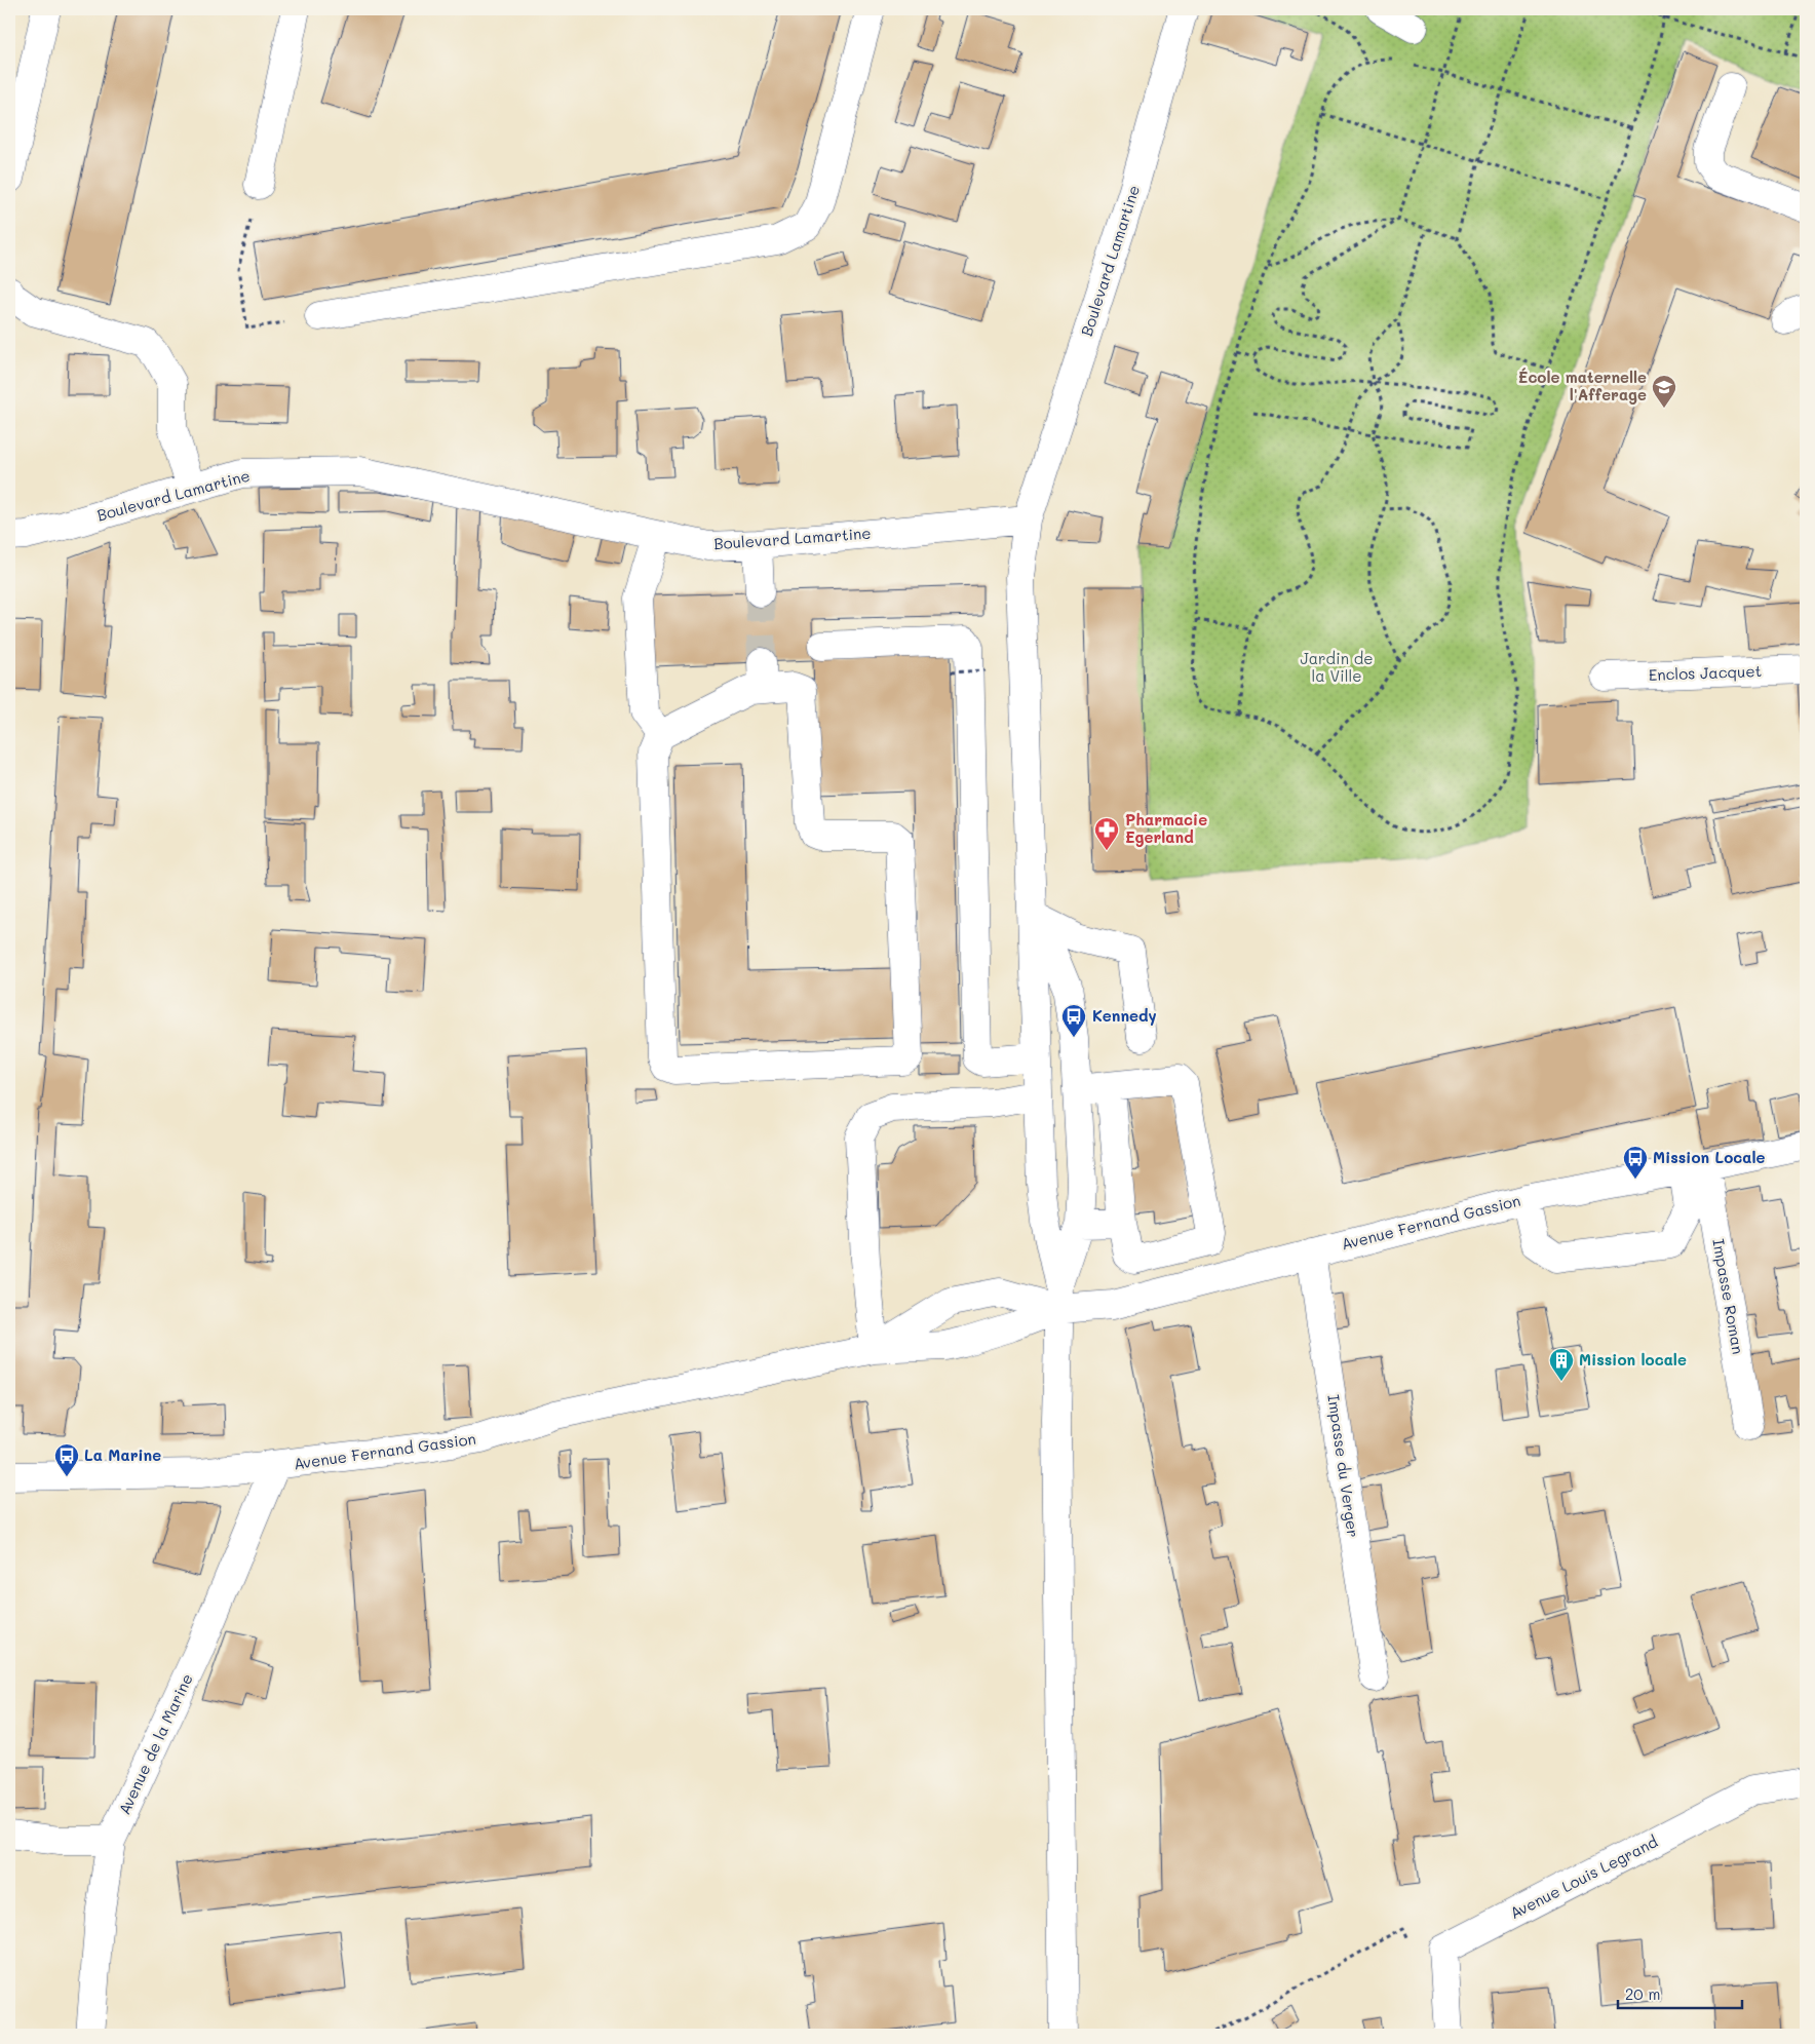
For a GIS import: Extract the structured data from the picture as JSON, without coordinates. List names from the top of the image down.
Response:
{
  "streets": {
    "street": [
      "Boulevard Lamartine",
      "Enclos Jacquet",
      "Avenue Fernand Gassion",
      "Impasse Roman",
      "Impasse du Verger",
      "Avenue de la Marine",
      "Avenue Louis Legrand"
    ]
  },
  "crossings": [
    ["Avenue Fernand Gassion", "Impasse Roman"],
    ["Avenue Fernand Gassion", "Impasse du Verger"],
    ["Avenue Fernand Gassion", "Avenue de la Marine"]
  ],
  "parks": ["Jardin de la Ville"],
  "places": {
    "school or university": ["École maternelle l'Afferage"],
    "pharmacy": ["Pharmacie Egerland"],
    "bus stop": ["Kennedy", "Mission Locale", "La Marine"],
    "building": ["Mission locale"]
  },
  "scale_bar": "20 m"
}
